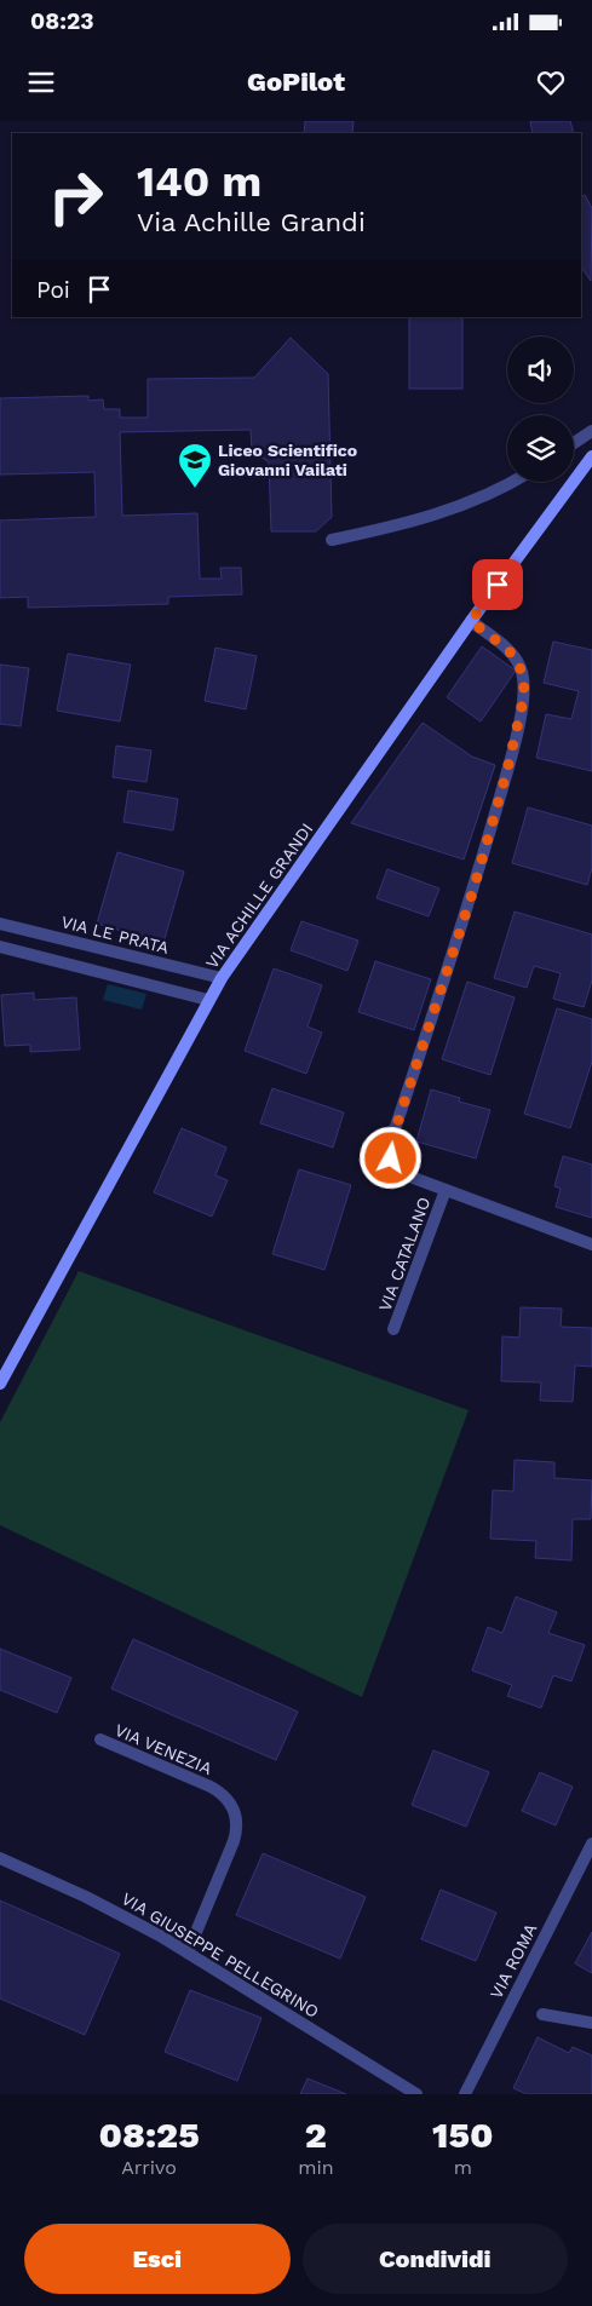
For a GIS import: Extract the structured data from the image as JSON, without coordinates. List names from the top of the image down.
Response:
{
  "streets": {
    "street": [
      "VIA ACHILLE GRANDI",
      "VIA LE PRATA",
      "VIA CATALANO",
      "VIA VENEZIA",
      "VIA GIUSEPPE PELLEGRINO",
      "VIA ROMA"
    ]
  },
  "crossings": [
    ["VIA ACHILLE GRANDI", "VIA LE PRATA"],
    ["VIA ACHILLE GRANDI", "VIA CATALANO"],
    ["VIA VENEZIA", "VIA GIUSEPPE PELLEGRINO"]
  ],
  "places": {
    "school or university": ["Liceo Scientifico Giovanni Vailati"]
  },
  "page": {
    "status": "08:23",
    "header": "GoPilot",
    "turn": ["140 m", "Via Achille Grandi"],
    "then": "Poi",
    "eta": [
      "08:25",
      "Arrivo",
      "2",
      "min",
      "150",
      "m"
    ],
    "buttons": ["Esci", "Condividi"]
  }
}
